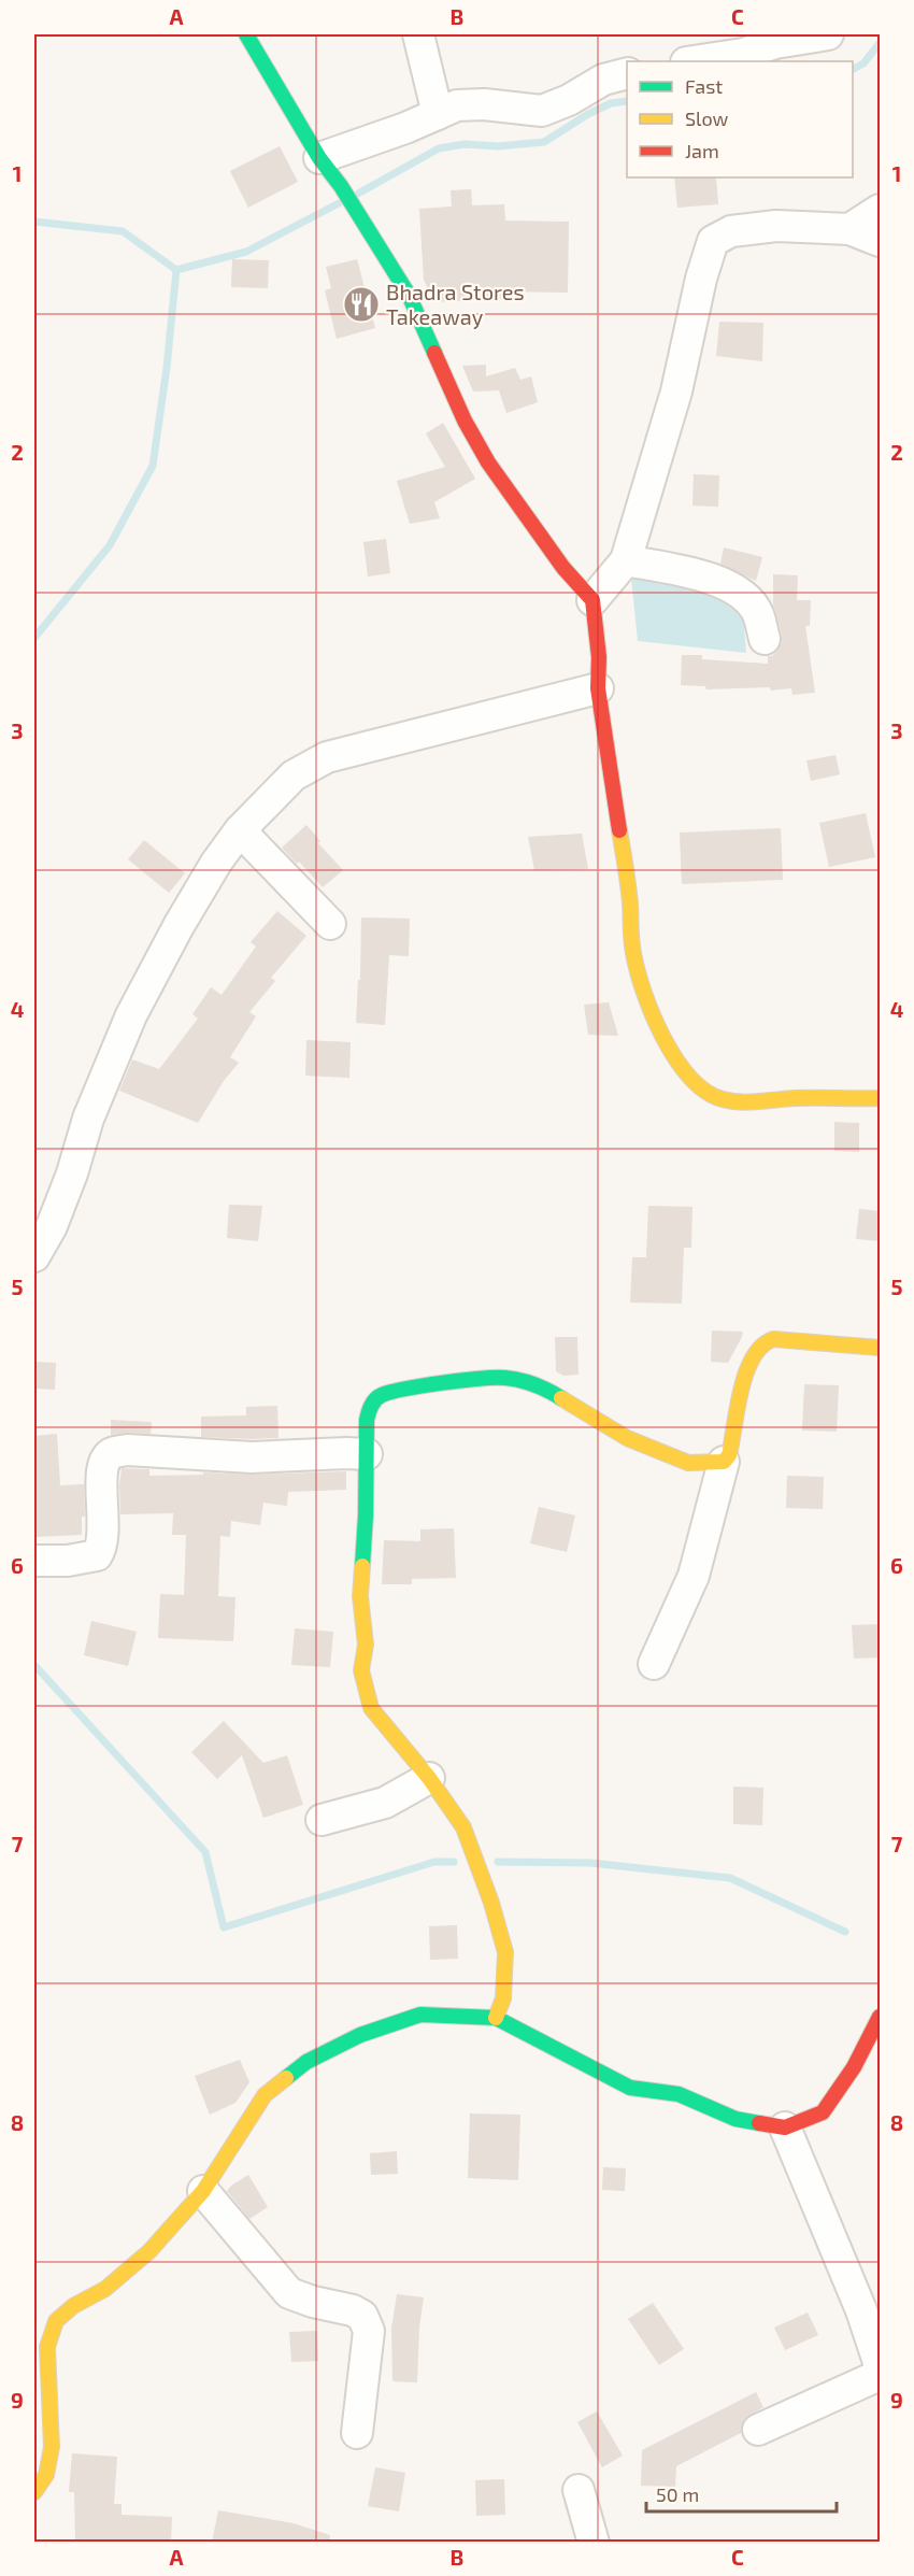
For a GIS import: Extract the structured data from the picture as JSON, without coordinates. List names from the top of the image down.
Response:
{
  "places": {
    "restaurant": ["Bhadra Stores Takeaway"]
  },
  "legend": ["Fast", "Slow", "Jam"],
  "scale_bar": "50 m",
  "grid": {
    "columns": ["A", "B", "C"],
    "rows": [
      "1",
      "2",
      "3",
      "4",
      "5",
      "6",
      "7",
      "8",
      "9"
    ]
  }
}
